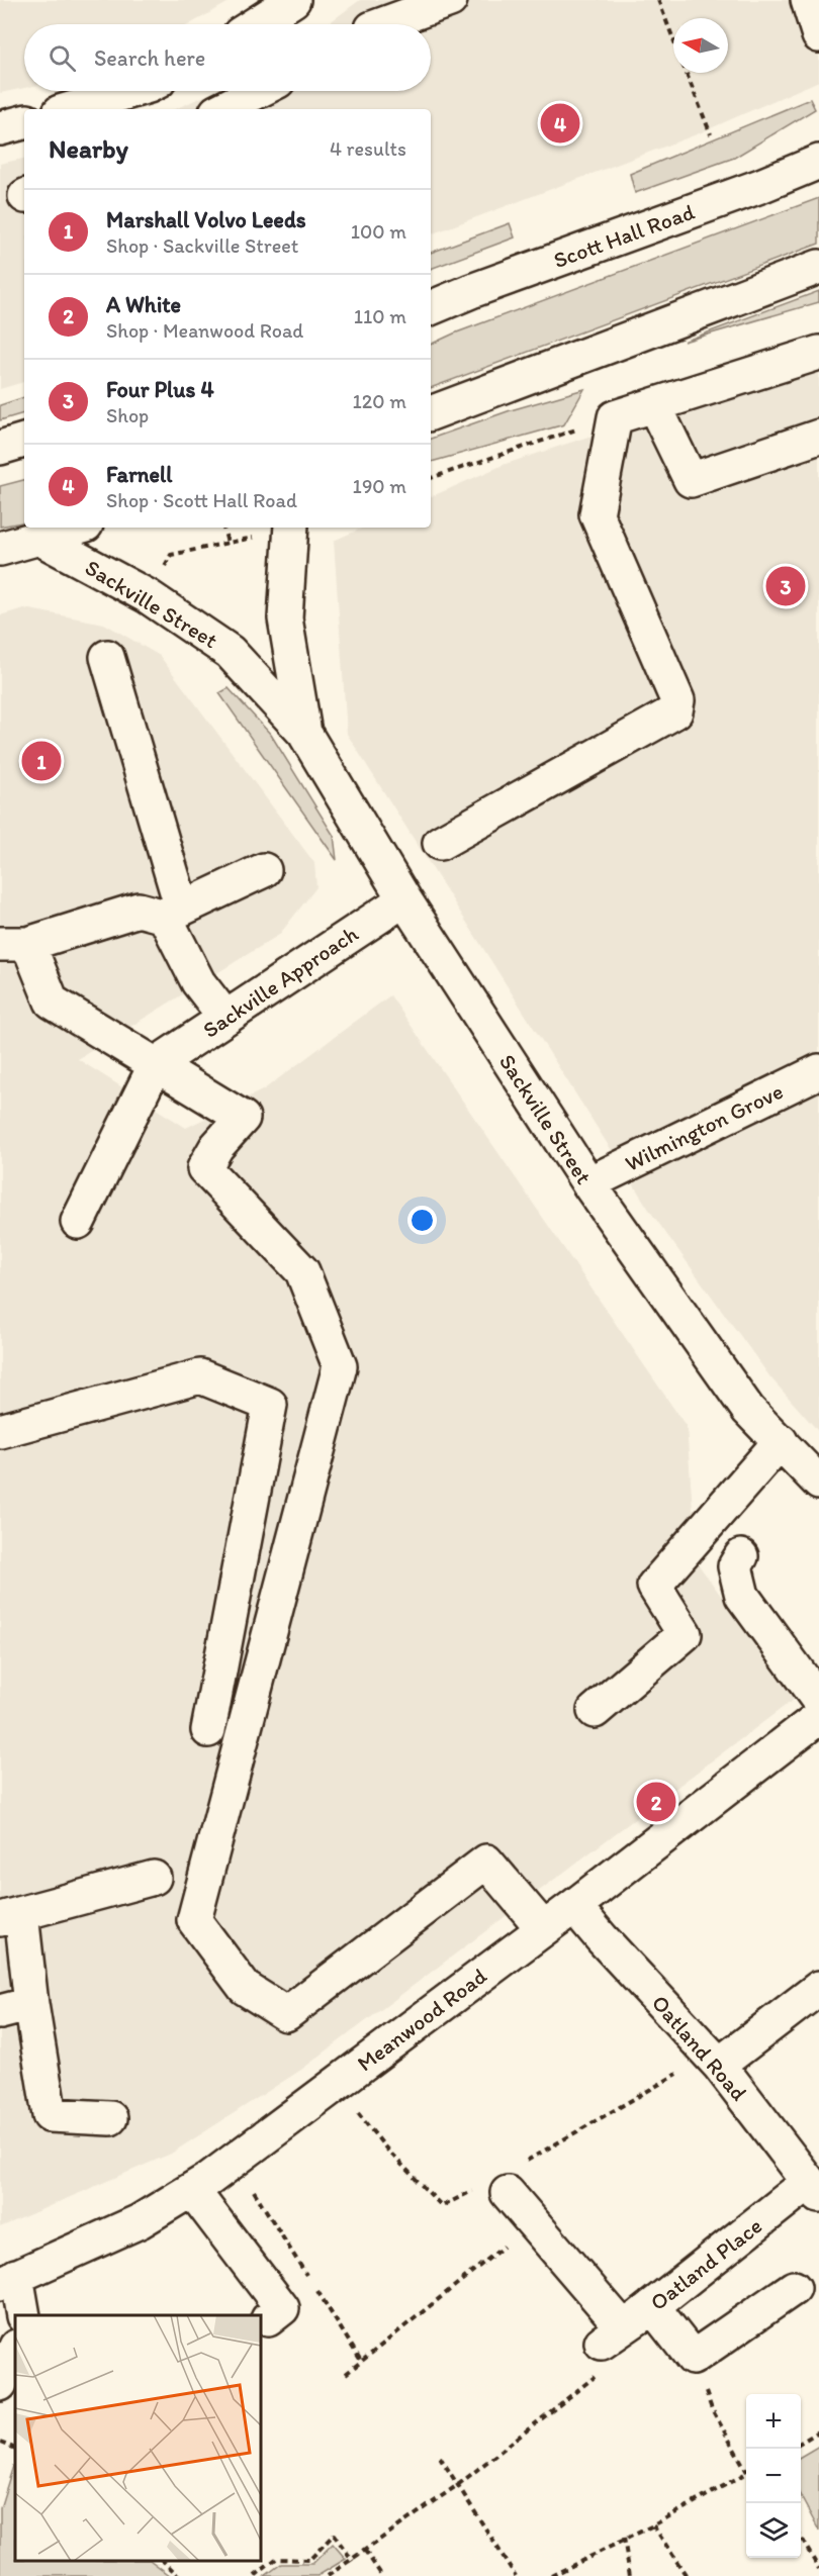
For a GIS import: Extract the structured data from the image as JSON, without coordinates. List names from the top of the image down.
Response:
{
  "streets": {
    "main road": [
      "Scott Hall Road",
      "Sackville Street",
      "Sackville Approach",
      "Wilmington Grove",
      "Meanwood Road",
      "Oatland Road",
      "Oatland Place"
    ]
  },
  "crossings": [
    ["Sackville Street", "Sackville Approach"],
    ["Sackville Street", "Wilmington Grove"],
    ["Meanwood Road", "Oatland Road"],
    ["Oatland Road", "Oatland Place"]
  ],
  "north": "left",
  "page": {
    "search": "Search here",
    "pins": [
      "4",
      "3",
      "1",
      "2"
    ],
    "heading": ["Nearby", "4 results"],
    "list": [
      {
        "mark": "1",
        "name": "Marshall Volvo Leeds",
        "note": "Shop · Sackville Street",
        "value": "100 m"
      },
      {
        "mark": "2",
        "name": "A White",
        "note": "Shop · Meanwood Road",
        "value": "110 m"
      },
      {
        "mark": "3",
        "name": "Four Plus 4",
        "note": "Shop",
        "value": "120 m"
      },
      {
        "mark": "4",
        "name": "Farnell",
        "note": "Shop · Scott Hall Road",
        "value": "190 m"
      }
    ],
    "map_buttons": ["+", "−"]
  }
}
